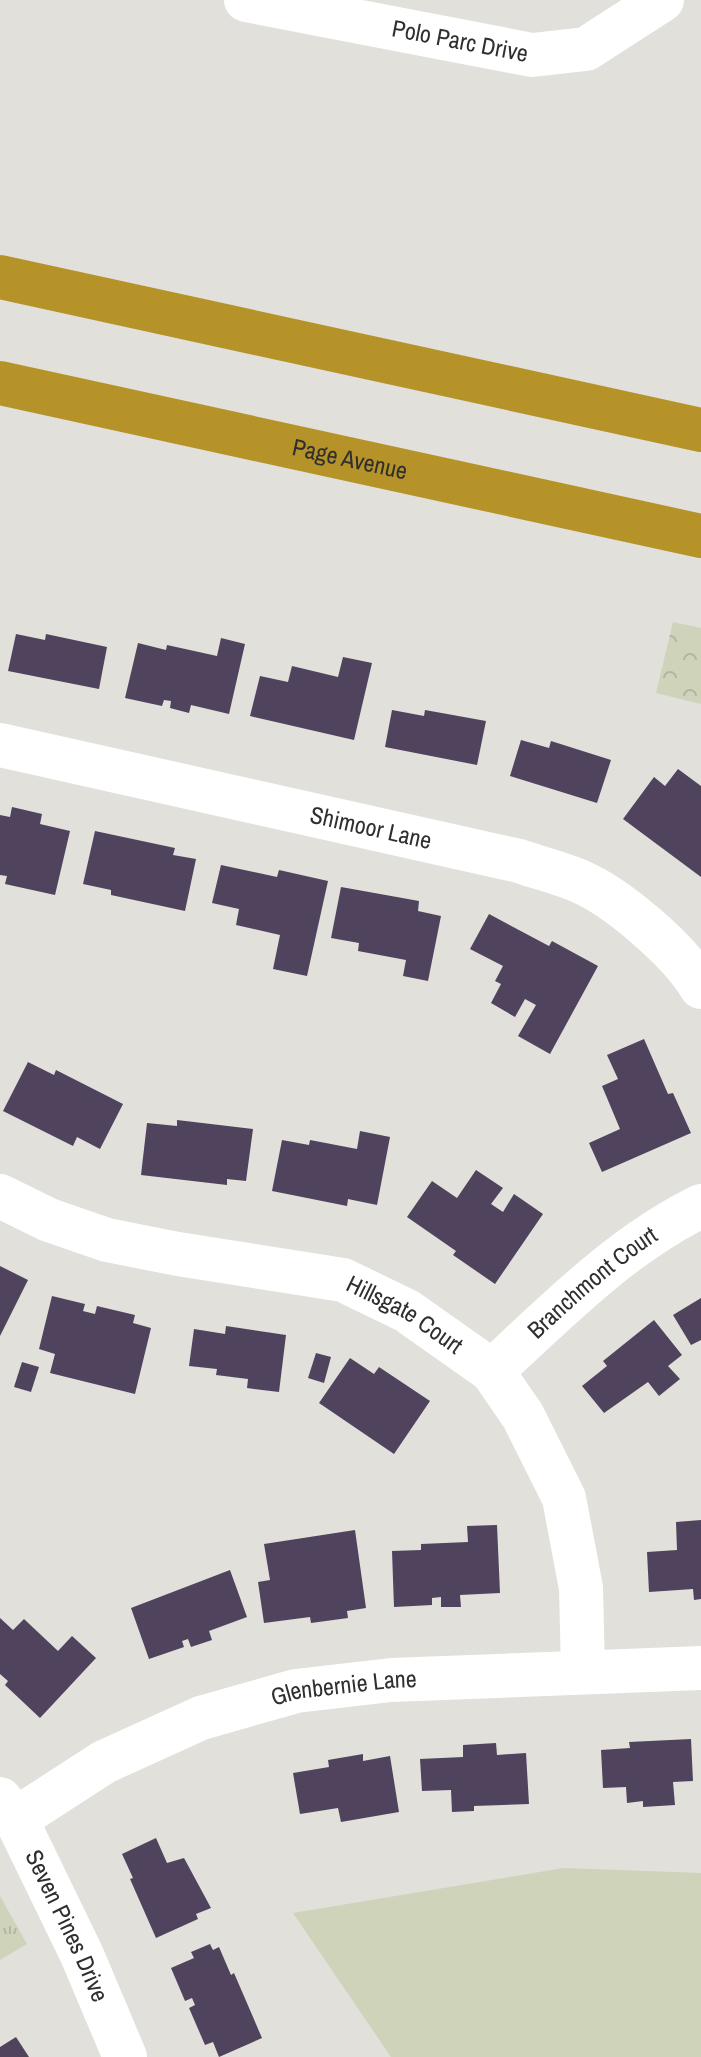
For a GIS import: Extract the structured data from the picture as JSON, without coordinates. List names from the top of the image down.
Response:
{
  "streets": {
    "highway": ["Page Avenue"],
    "street": [
      "Polo Parc Drive",
      "Shimoor Lane",
      "Branchmont Court",
      "Hillsgate Court",
      "Glenbernie Lane",
      "Seven Pines Drive"
    ]
  },
  "crossings": [
    ["Branchmont Court", "Hillsgate Court"],
    ["Hillsgate Court", "Glenbernie Lane"],
    ["Glenbernie Lane", "Seven Pines Drive"]
  ]
}
